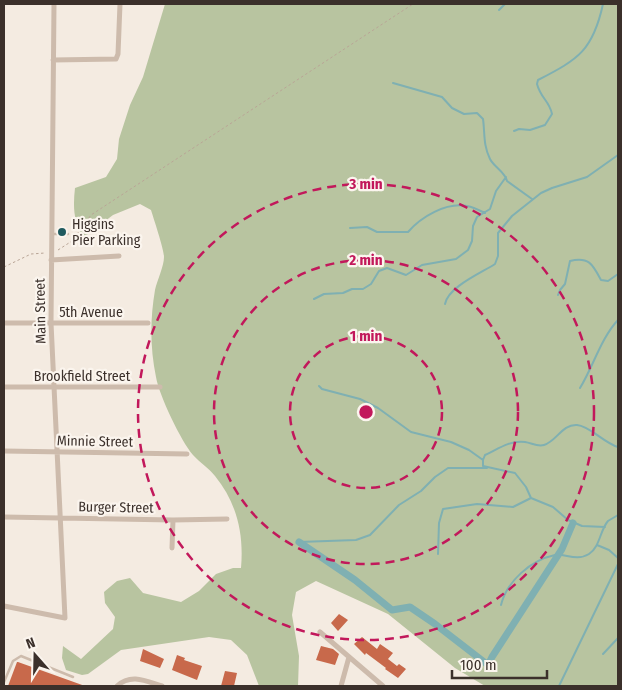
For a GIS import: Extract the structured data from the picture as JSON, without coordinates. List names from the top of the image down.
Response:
{
  "streets": {
    "street": [
      "Main Street",
      "5th Avenue",
      "Brookfield Street",
      "Minnie Street",
      "Burger Street"
    ]
  },
  "crossings": [
    ["Main Street", "5th Avenue"],
    ["Main Street", "Brookfield Street"],
    ["Main Street", "Minnie Street"],
    ["Main Street", "Burger Street"]
  ],
  "places": ["Higgins Pier Parking"],
  "scale_bar": "100 m",
  "north": "top",
  "rings": ["3 min", "2 min", "1 min"]
}
